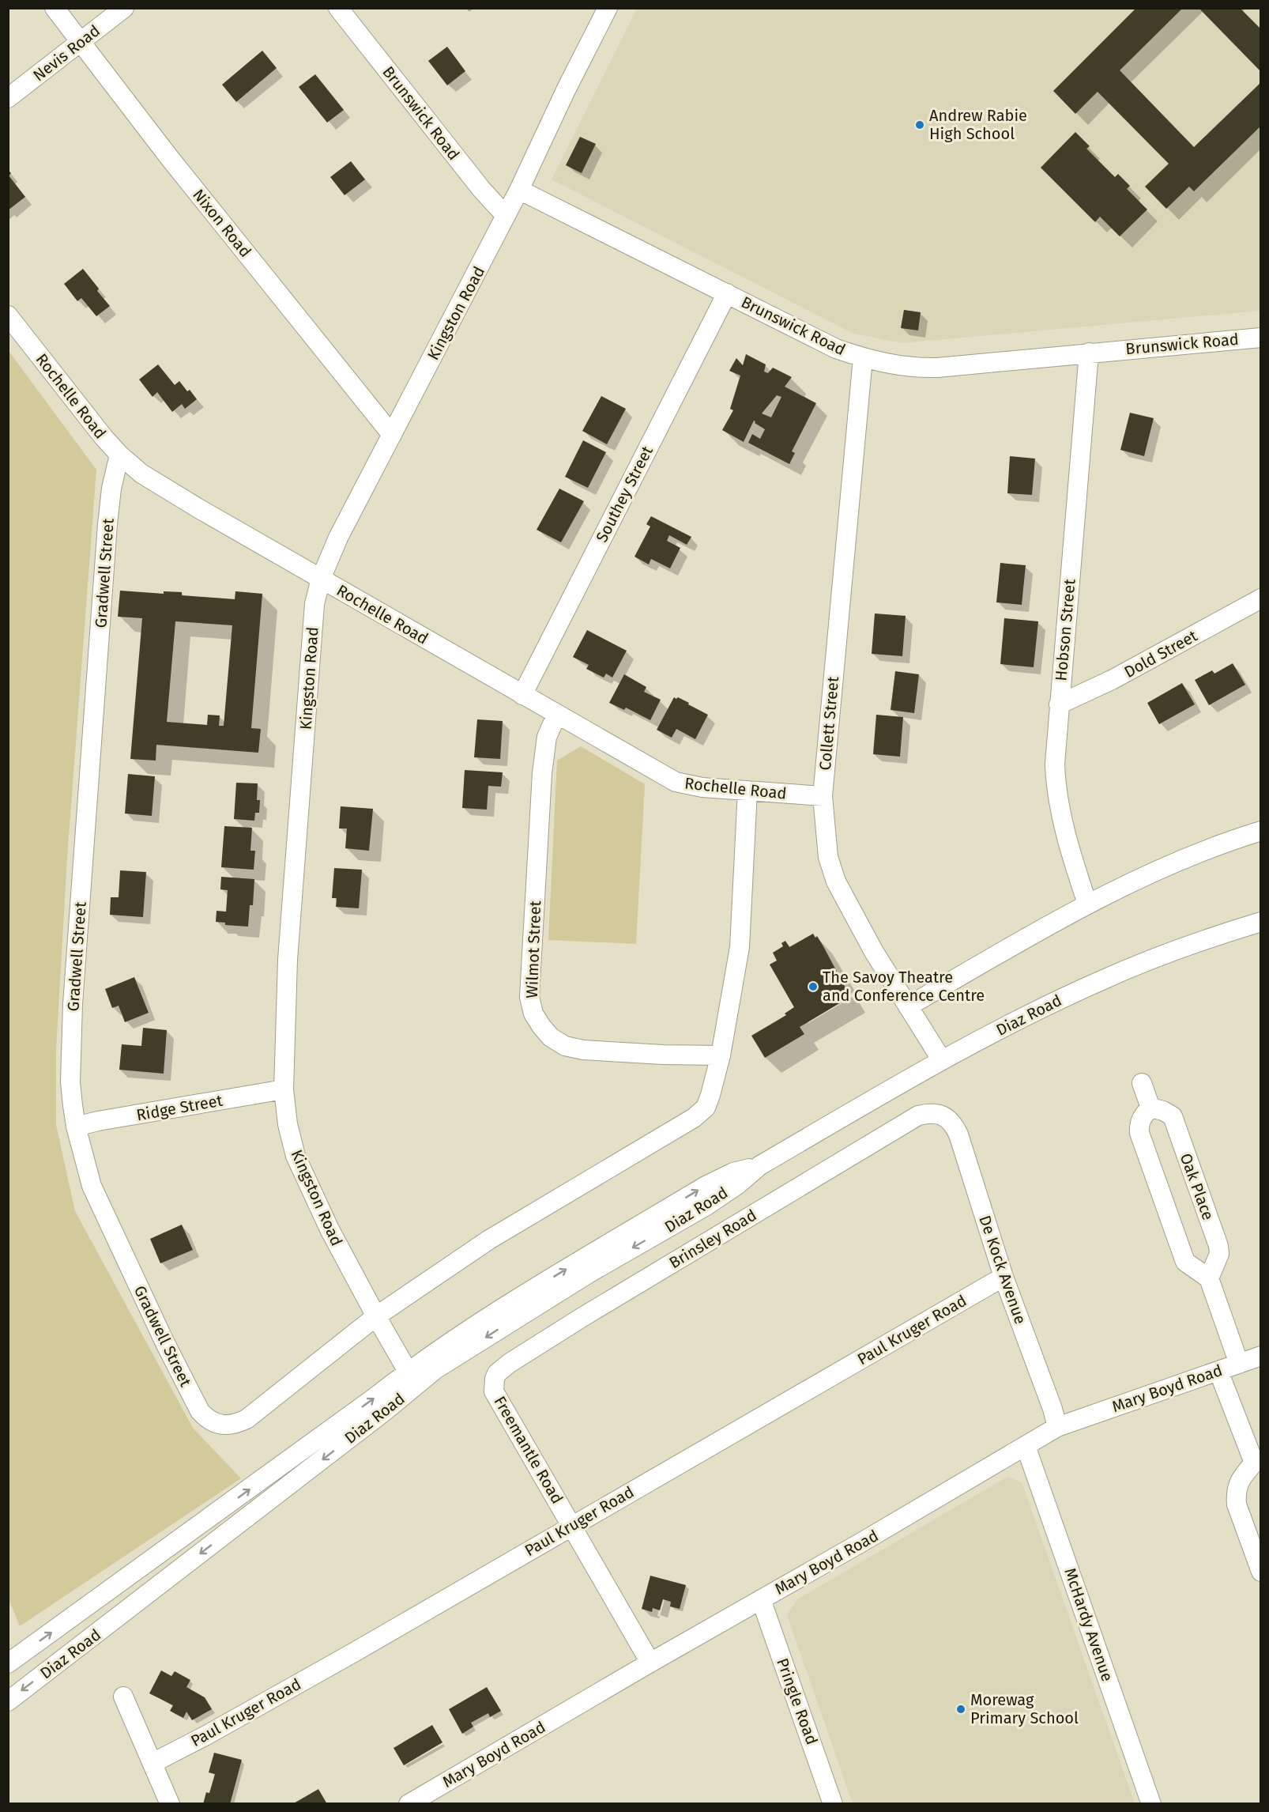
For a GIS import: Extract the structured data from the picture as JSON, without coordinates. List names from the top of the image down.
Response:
{
  "streets": {
    "street": [
      "Nevis Road",
      "Brunswick Road",
      "Nixon Road",
      "Kingston Road",
      "Rochelle Road",
      "Southey Street",
      "Gradwell Street",
      "Hobson Street",
      "Dold Street",
      "Collett Street",
      "Wilmot Street",
      "Diaz Road",
      "Ridge Street",
      "Oak Place",
      "Brinsley Road",
      "De Kock Avenue",
      "Paul Kruger Road",
      "Mary Boyd Road",
      "Freemantle Road",
      "McHardy Avenue",
      "Pringle Road"
    ]
  },
  "crossings": [
    ["Nevis Road", "Nixon Road"],
    ["Brunswick Road", "Kingston Road"],
    ["Brunswick Road", "Southey Street"],
    ["Brunswick Road", "Hobson Street"],
    ["Brunswick Road", "Collett Street"],
    ["Nixon Road", "Kingston Road"],
    ["Kingston Road", "Rochelle Road"],
    ["Kingston Road", "Gradwell Street"],
    ["Kingston Road", "Diaz Road"],
    ["Kingston Road", "Ridge Street"],
    ["Rochelle Road", "Southey Street"],
    ["Rochelle Road", "Gradwell Street"],
    ["Rochelle Road", "Collett Street"],
    ["Rochelle Road", "Wilmot Street"],
    ["Gradwell Street", "Ridge Street"],
    ["Hobson Street", "Dold Street"],
    ["Collett Street", "Diaz Road"],
    ["Brinsley Road", "De Kock Avenue"],
    ["Brinsley Road", "Freemantle Road"],
    ["De Kock Avenue", "Paul Kruger Road"],
    ["De Kock Avenue", "Mary Boyd Road"],
    ["Paul Kruger Road", "Freemantle Road"],
    ["Mary Boyd Road", "Freemantle Road"],
    ["Mary Boyd Road", "McHardy Avenue"],
    ["Mary Boyd Road", "Pringle Road"]
  ],
  "places": ["Andrew Rabie High School", "The Savoy Theatre and Conference Centre", "Morewag Primary School"]
}
